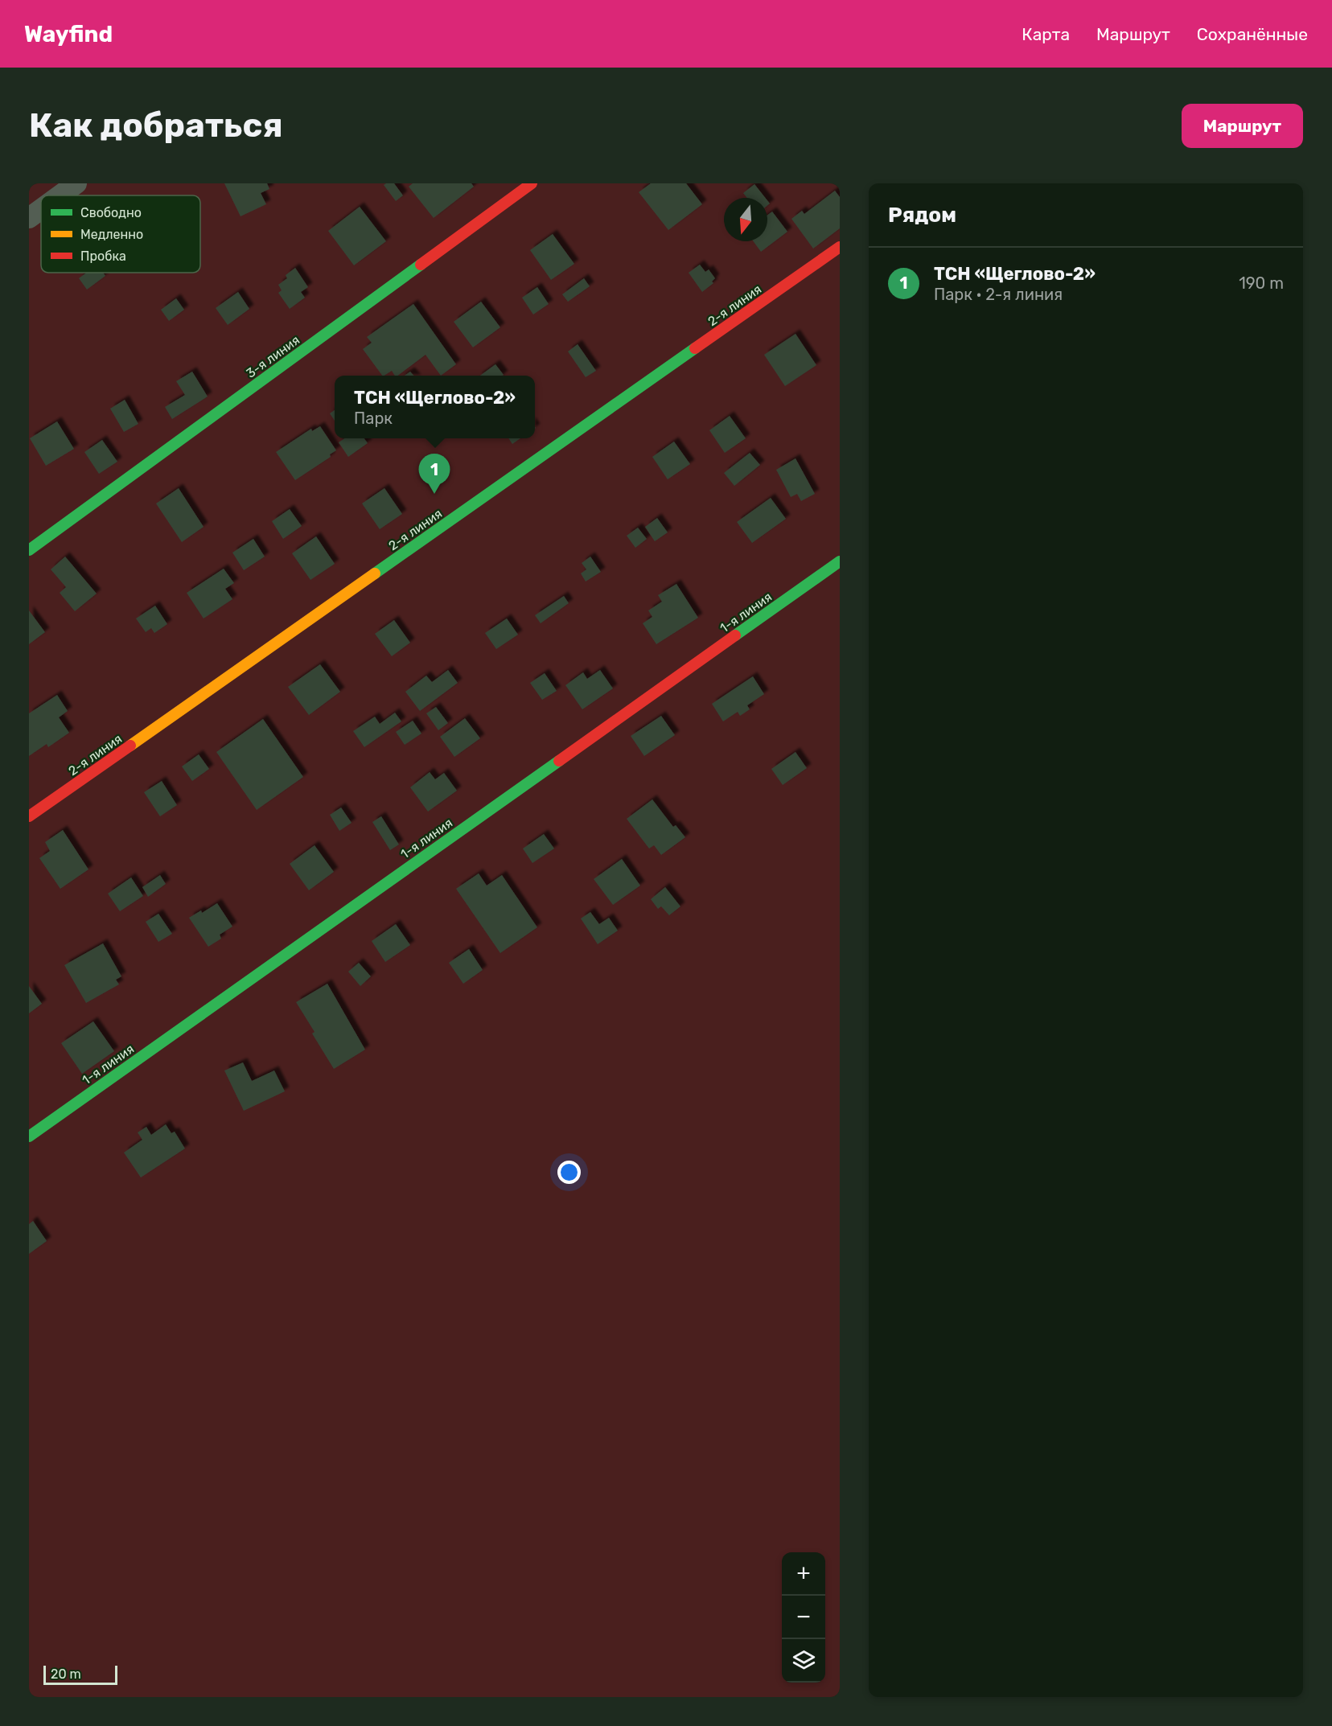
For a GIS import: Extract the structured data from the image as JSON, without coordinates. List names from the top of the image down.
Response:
{
  "streets": {
    "street": ["2-я линия", "3-я линия", "1-я линия"]
  },
  "legend": ["Свободно", "Медленно", "Пробка"],
  "scale_bar": "20 m",
  "north": "bottom",
  "page": {
    "header": "Wayfind",
    "nav": ["Карта", "Маршрут", "Сохранённые"],
    "buttons": "Маршрут",
    "title": "Как добраться",
    "heading": "Рядом",
    "list": [
      {
        "mark": "1",
        "name": "ТСН «Щеглово-2»",
        "note": "Парк · 2-я линия",
        "value": "190 m"
      }
    ],
    "popup": ["ТСН «Щеглово-2»", "Парк"],
    "pins": "1",
    "map_buttons": ["+", "−"],
    "scale": "20 m"
  }
}
